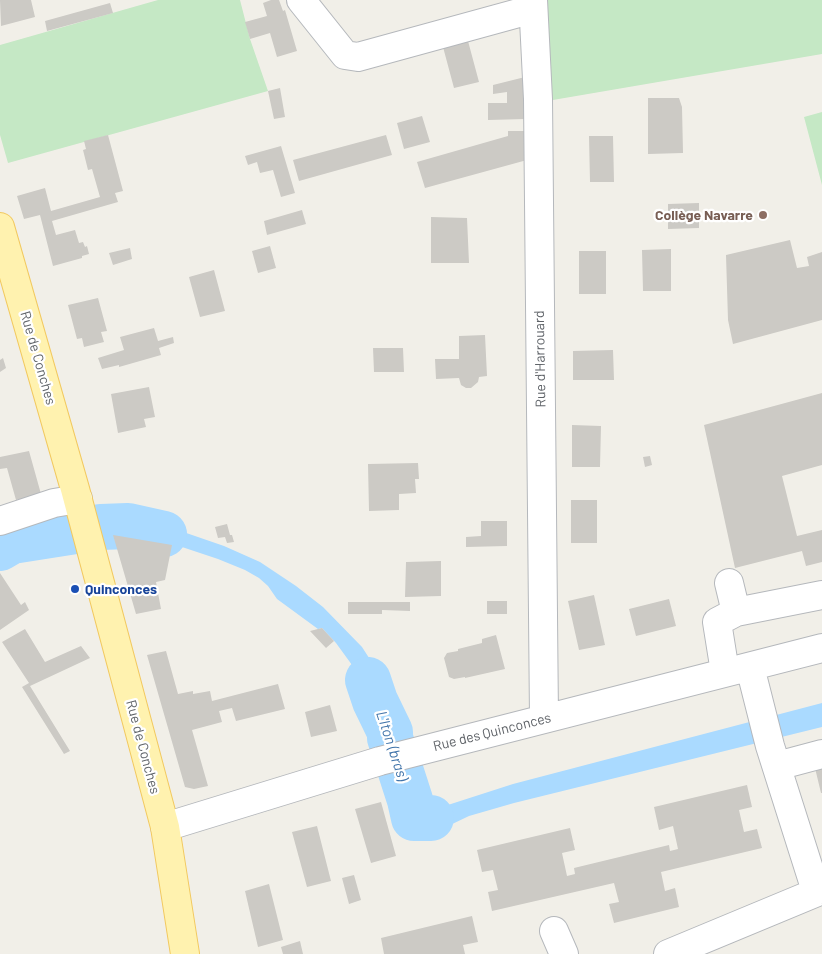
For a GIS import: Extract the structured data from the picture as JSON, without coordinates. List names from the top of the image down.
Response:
{
  "streets": {
    "main road": ["Rue de Conches"],
    "street": ["Rue d'Harrouard", "Rue des Quinconces"]
  },
  "crossings": [
    ["Rue de Conches", "Rue des Quinconces"],
    ["Rue d'Harrouard", "Rue des Quinconces"]
  ],
  "water": ["L'Iton (bras)"],
  "places": ["Collège Navarre", "Quinconces"]
}
